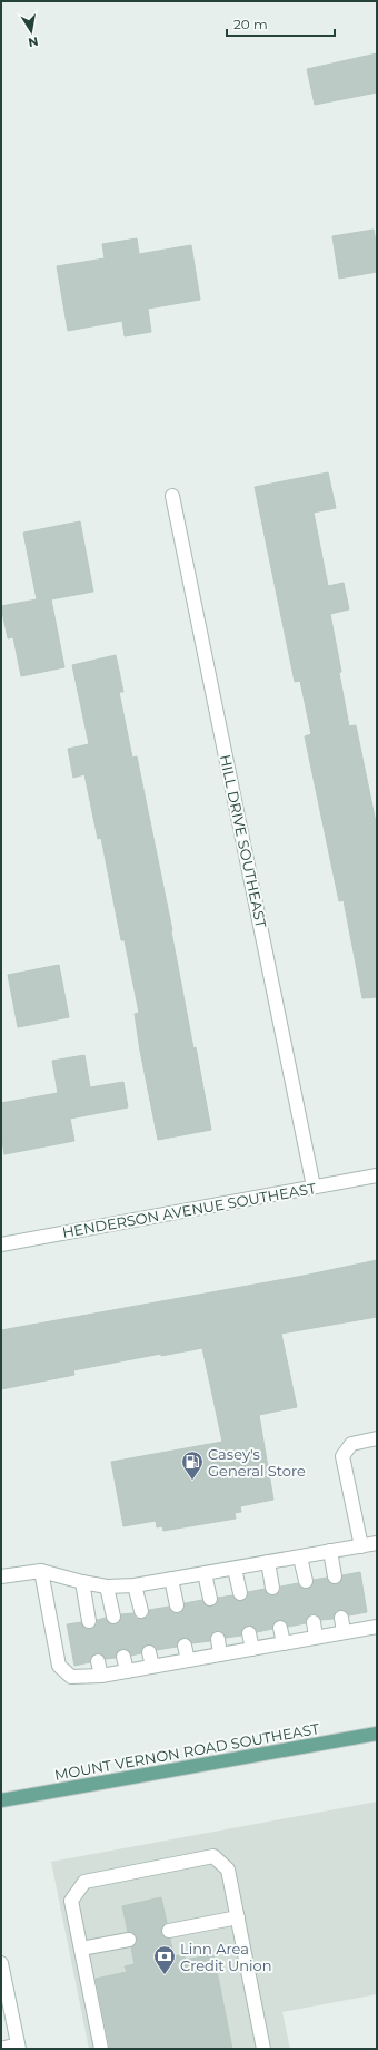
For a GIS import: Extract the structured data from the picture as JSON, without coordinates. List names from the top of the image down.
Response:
{
  "streets": {
    "main road": ["MOUNT VERNON ROAD SOUTHEAST"],
    "street": ["HILL DRIVE SOUTHEAST", "HENDERSON AVENUE SOUTHEAST"]
  },
  "crossings": [
    ["HILL DRIVE SOUTHEAST", "HENDERSON AVENUE SOUTHEAST"]
  ],
  "places": {
    "fuel station": ["Casey's General Store"],
    "bank": ["Linn Area Credit Union"]
  },
  "scale_bar": "20 m",
  "north": "bottom"
}
